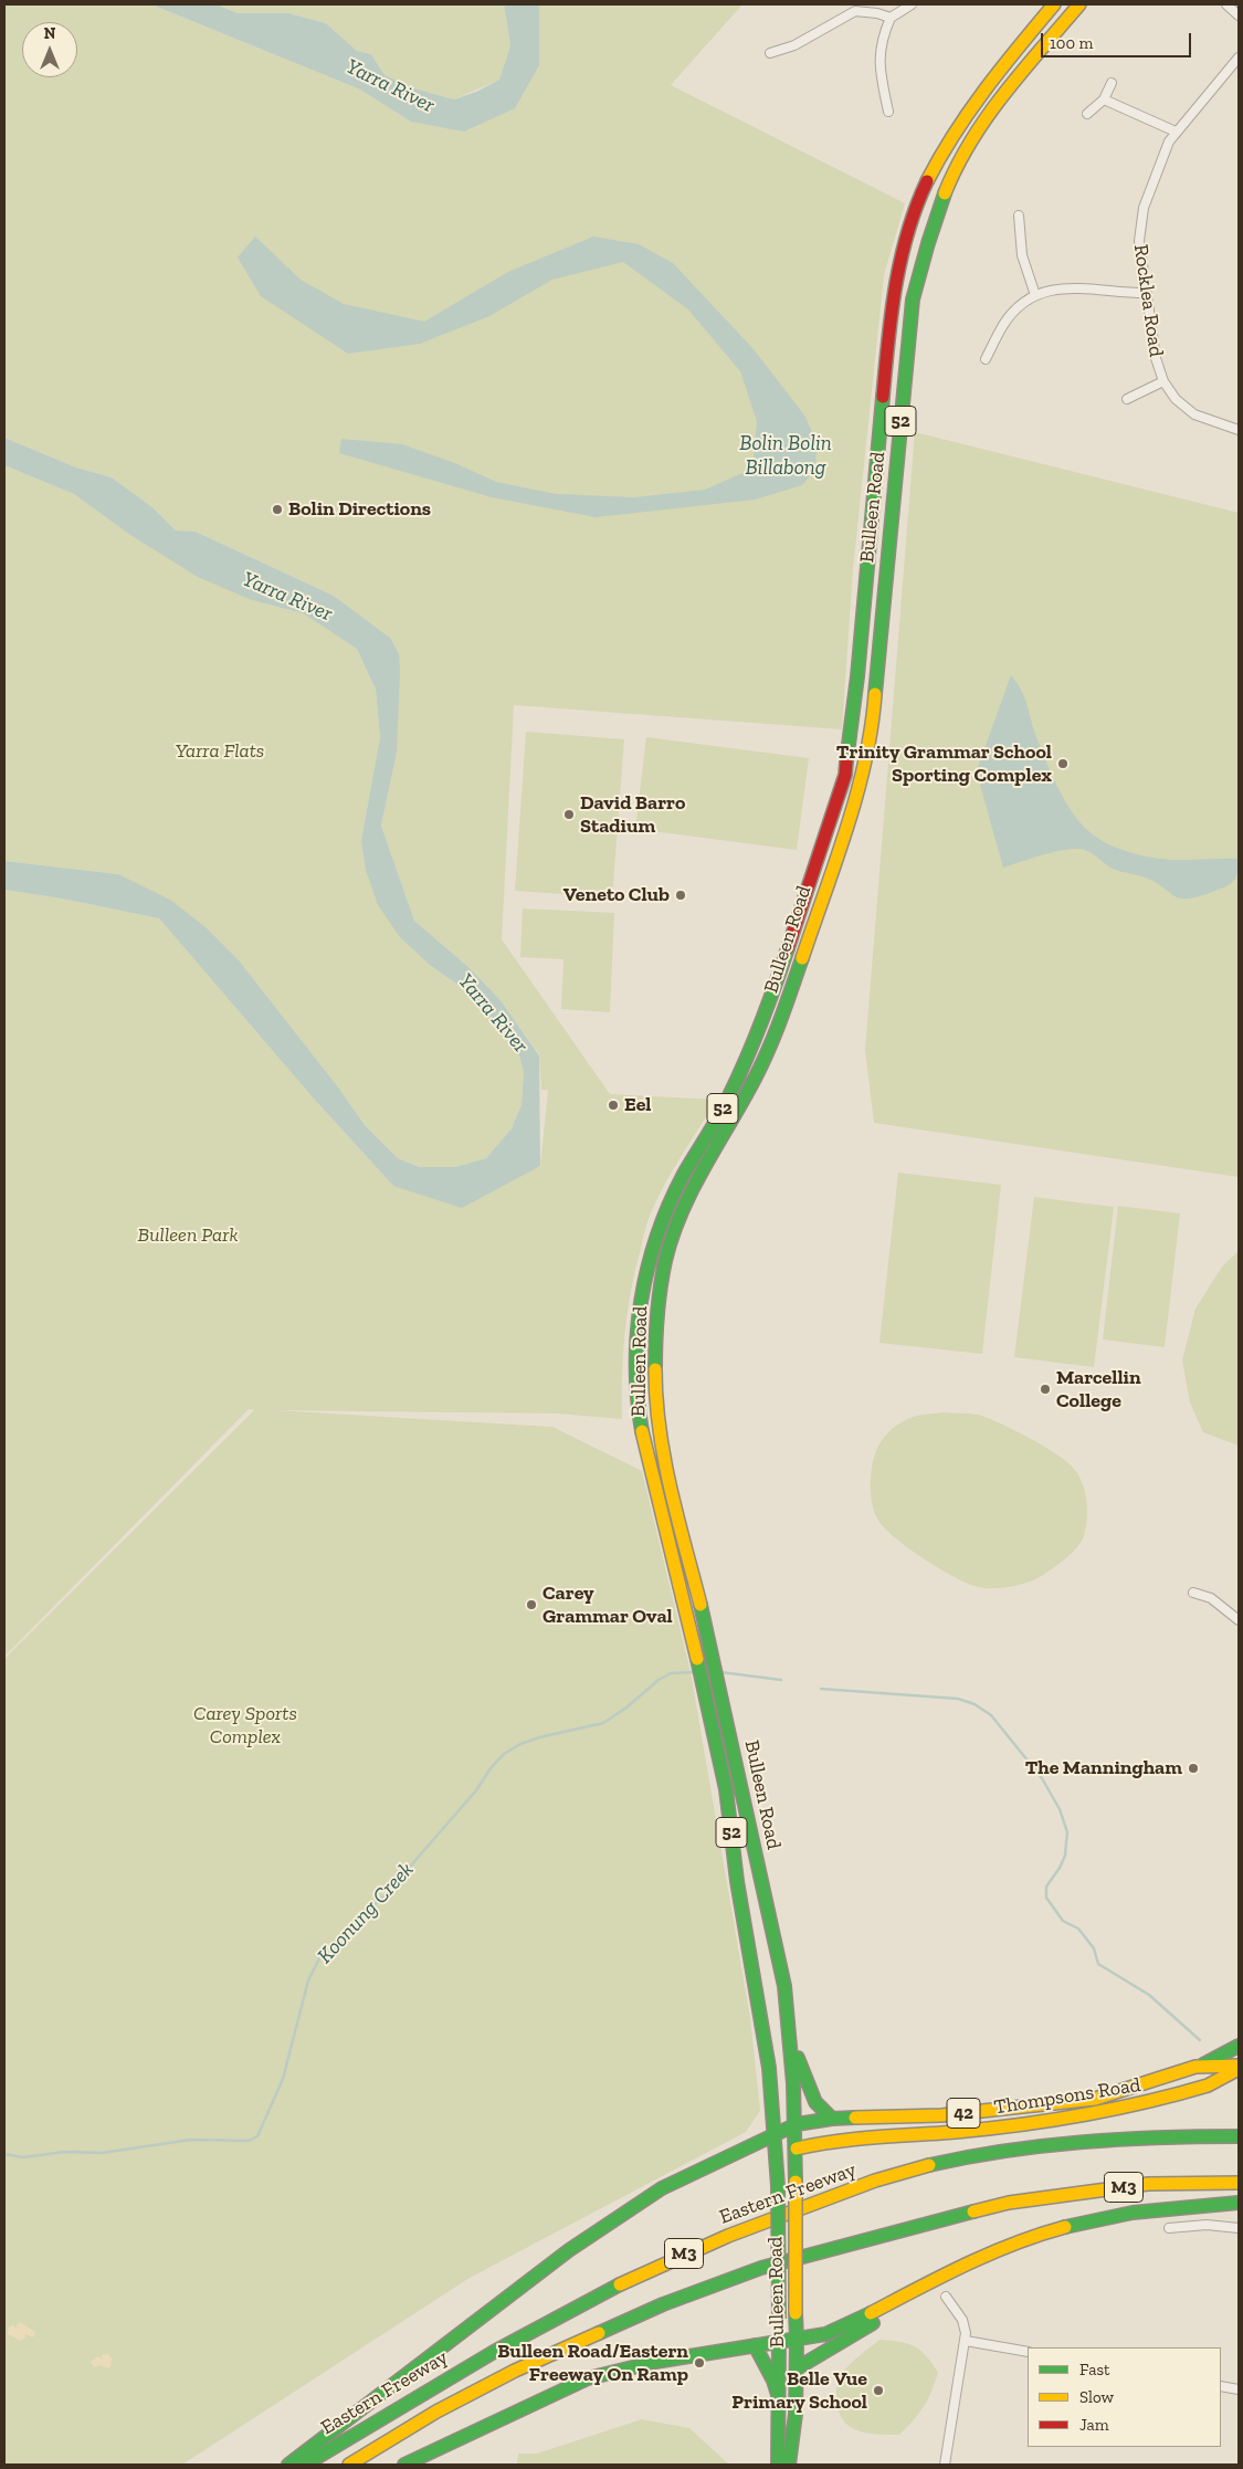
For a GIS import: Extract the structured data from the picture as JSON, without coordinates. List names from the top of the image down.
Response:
{
  "streets": {
    "main road": [
      "52",
      "Bulleen Road",
      "Thompsons Road",
      "42",
      "M3",
      "Eastern Freeway"
    ],
    "street": ["Rocklea Road"]
  },
  "crossings": [
    ["Bulleen Road", "Thompsons Road"]
  ],
  "water": ["Yarra River", "Bolin Bolin Billabong", "Koonung Creek"],
  "parks": ["Yarra Flats", "Bulleen Park", "Carey Sports Complex"],
  "places": [
    "Bolin Directions",
    "Trinity Grammar School Sporting Complex",
    "David Barro Stadium",
    "Veneto Club",
    "Eel",
    "Marcellin College",
    "Carey Grammar Oval",
    "The Manningham",
    "Bulleen Road/Eastern Freeway On Ramp",
    "Belle Vue Primary School"
  ],
  "legend": ["Fast", "Slow", "Jam"],
  "scale_bar": "100 m",
  "north": "top"
}
